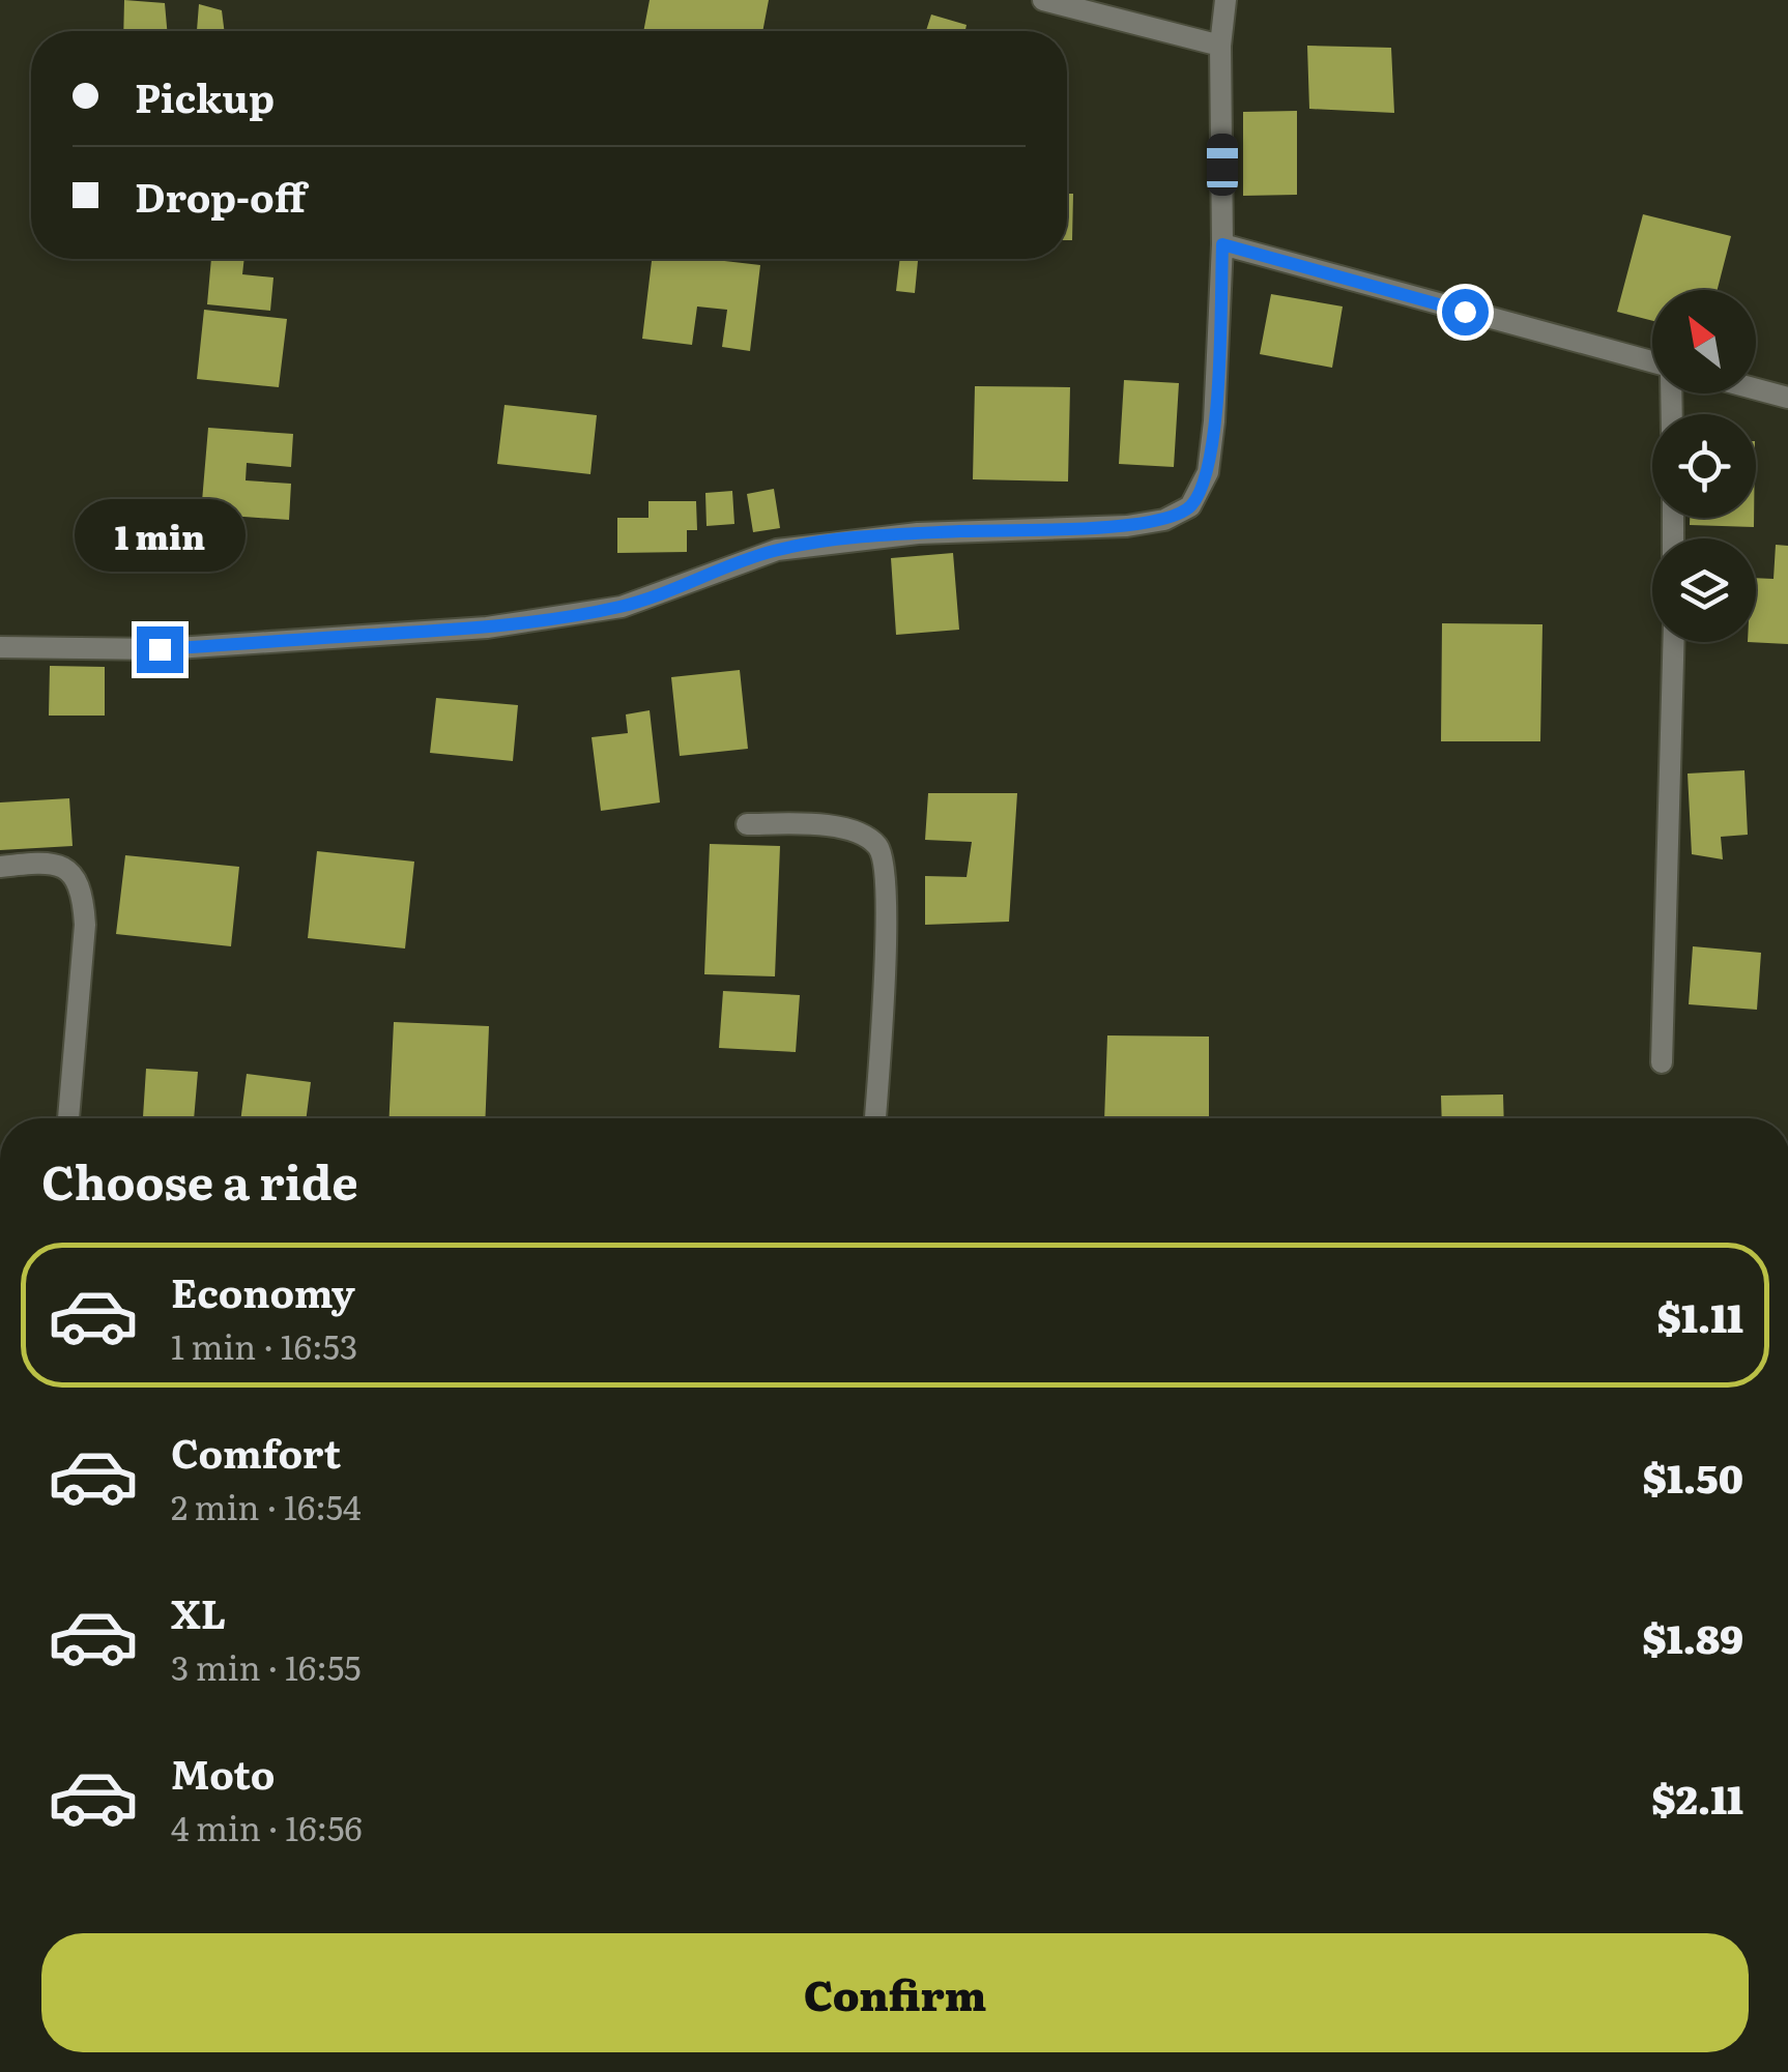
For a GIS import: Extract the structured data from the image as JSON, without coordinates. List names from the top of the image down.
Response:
{
  "north": "top left",
  "page": {
    "banner": ["Pickup", "Drop-off"],
    "bubble": "1 min",
    "heading": "Choose a ride",
    "list": [
      {
        "name": "Economy",
        "note": "1 min · 16:53",
        "value": "$1.11"
      },
      {
        "name": "Comfort",
        "note": "2 min · 16:54",
        "value": "$1.50"
      },
      {
        "name": "XL",
        "note": "3 min · 16:55",
        "value": "$1.89"
      },
      {
        "name": "Moto",
        "note": "4 min · 16:56",
        "value": "$2.11"
      }
    ],
    "buttons": "Confirm"
  }
}
